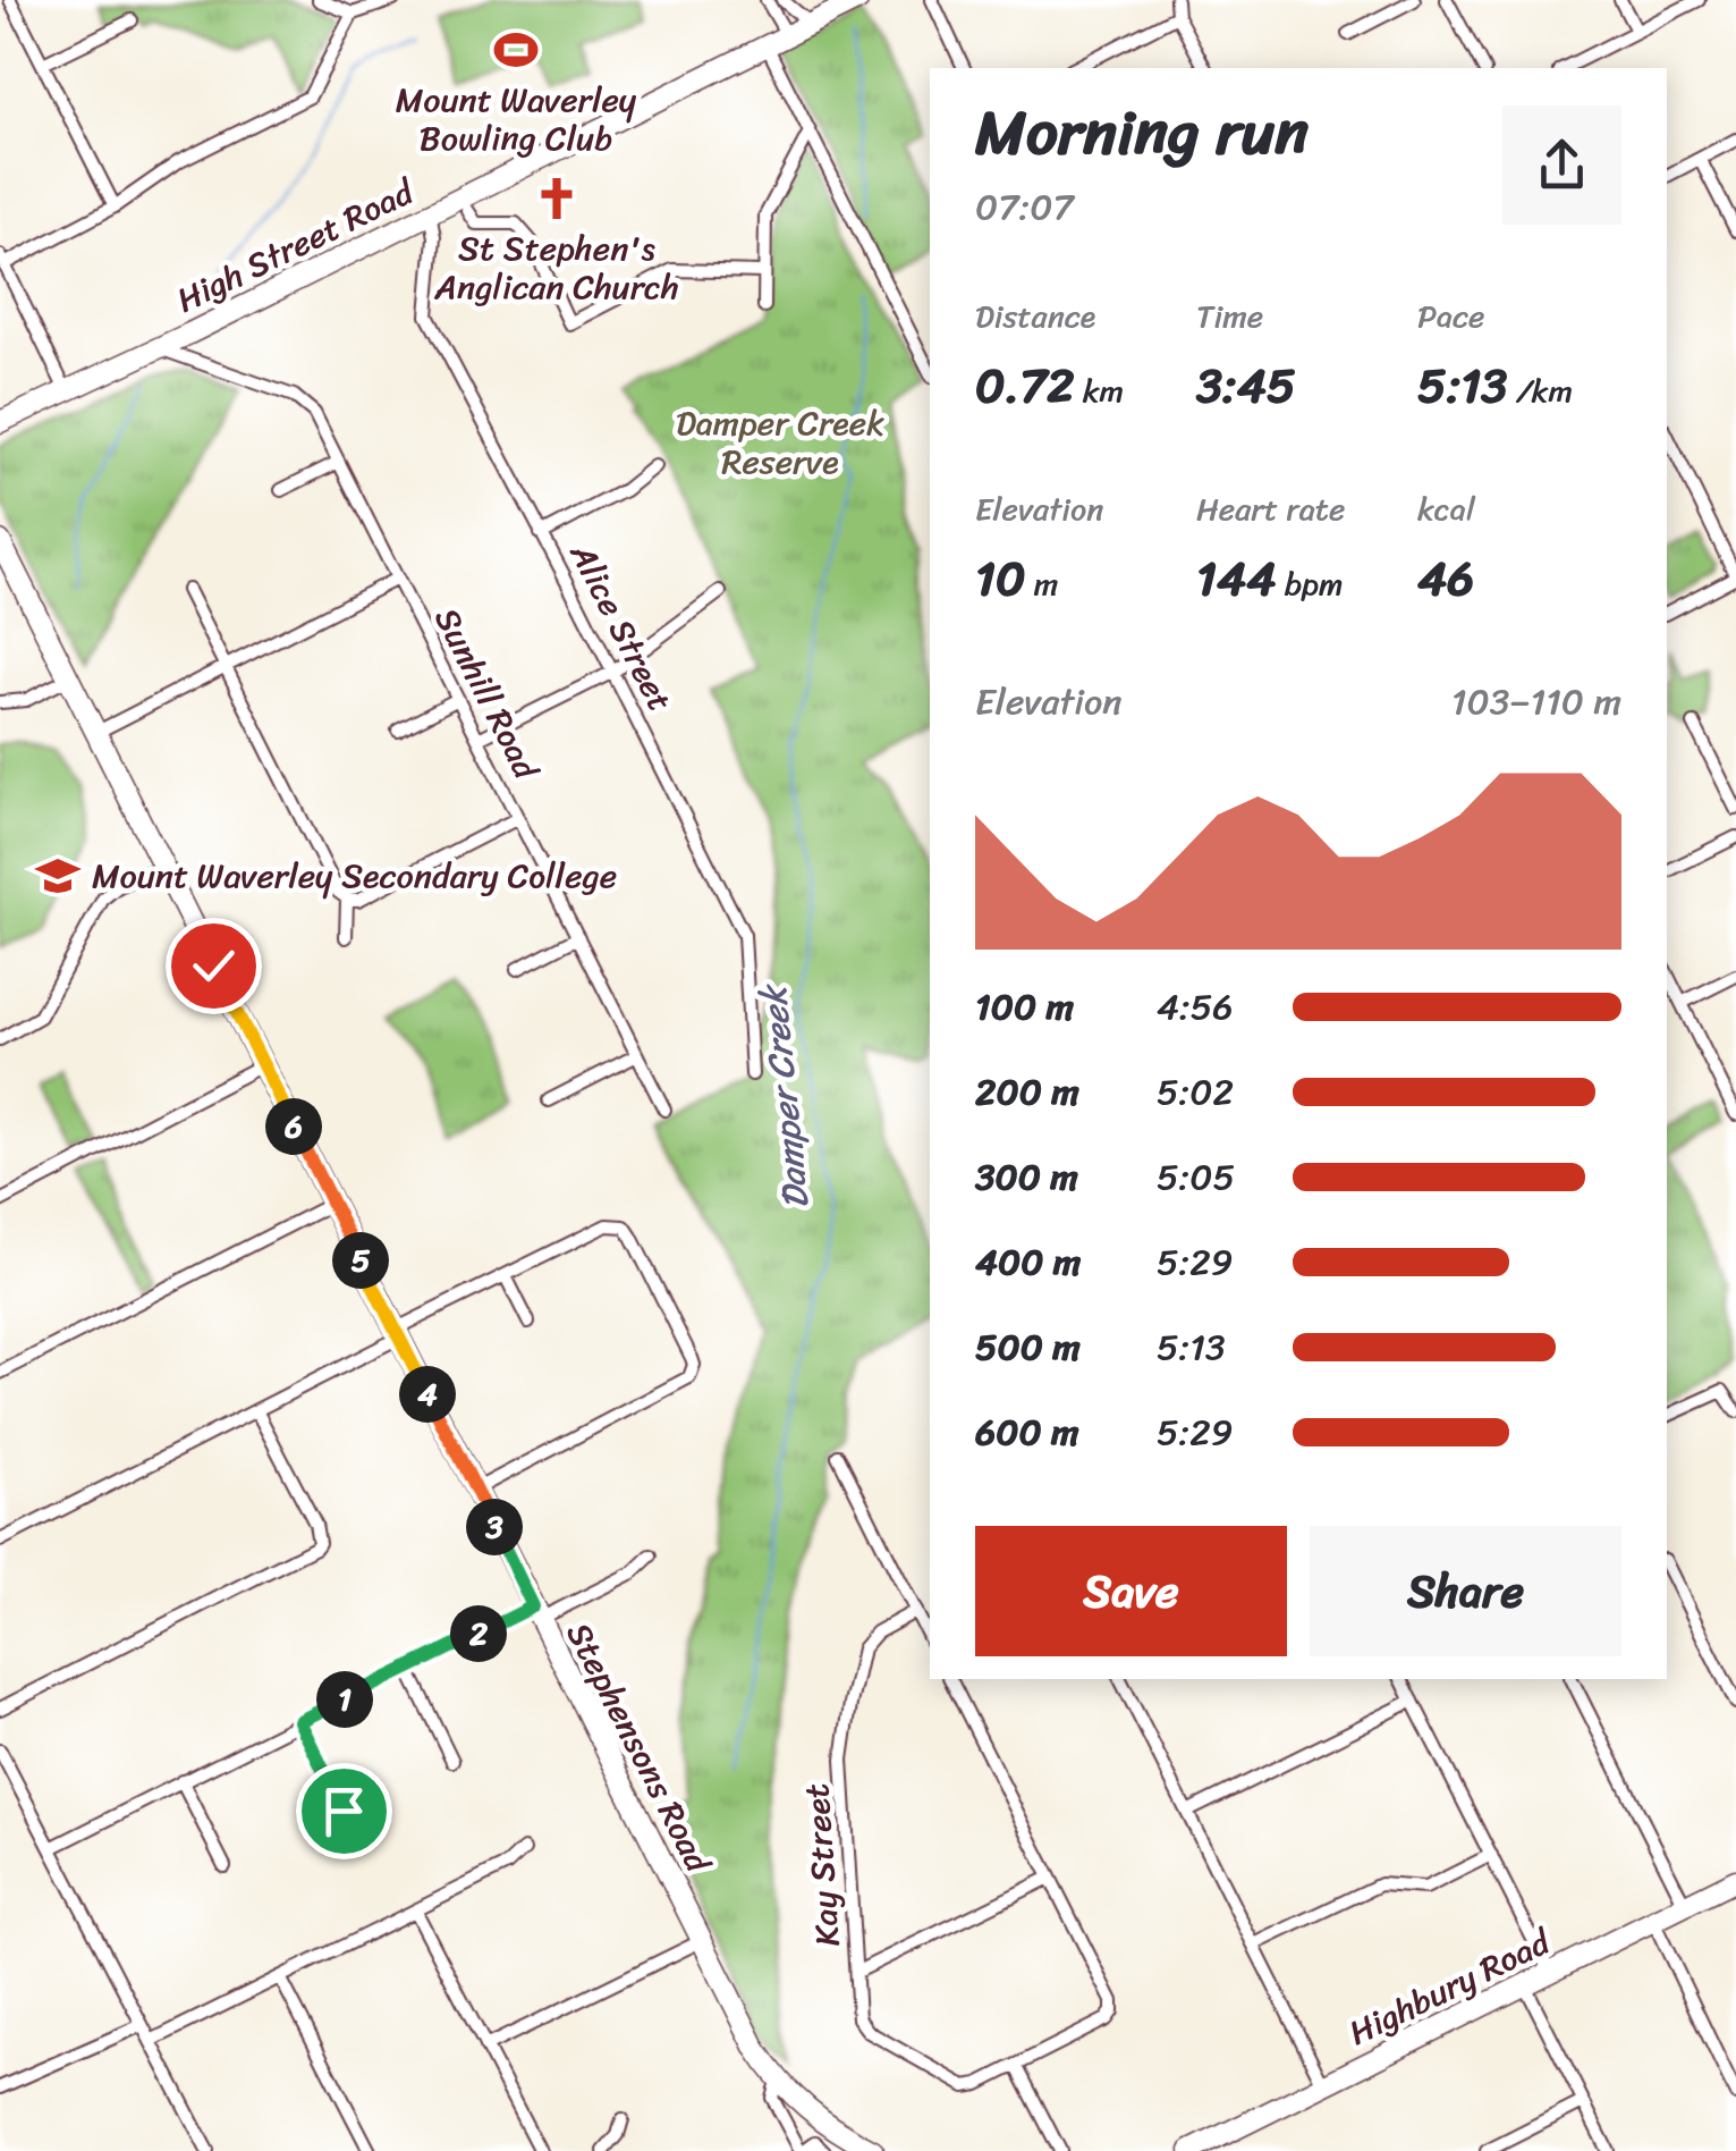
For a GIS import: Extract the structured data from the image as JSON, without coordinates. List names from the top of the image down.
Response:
{
  "streets": {
    "main road": ["High Street Road", "Stephensons Road", "Highbury Road"],
    "street": ["Alice Street", "Sunhill Road", "Kay Street"]
  },
  "crossings": [
    ["High Street Road", "Alice Street"],
    ["High Street Road", "Sunhill Road"]
  ],
  "water": ["Damper Creek"],
  "parks": ["Damper Creek Reserve"],
  "places": {
    "sports": ["Mount Waverley Bowling Club"],
    "church": ["St Stephen's Anglican Church"],
    "school or university": ["Mount Waverley Secondary College"]
  },
  "page": {
    "heading": ["Morning run", "07:07"],
    "stats": [
      ["Distance", "0.72 km"],
      ["Time", "3:45"],
      ["Pace", "5:13 /km"],
      ["Elevation", "10 m"],
      ["Heart rate", "144 bpm"],
      ["kcal", "46"]
    ],
    "chart": ["Elevation", "103–110 m"],
    "list": [
      {
        "name": "100 m",
        "note": "4:56"
      },
      {
        "name": "200 m",
        "note": "5:02"
      },
      {
        "name": "300 m",
        "note": "5:05"
      },
      {
        "name": "400 m",
        "note": "5:29"
      },
      {
        "name": "500 m",
        "note": "5:13"
      },
      {
        "name": "600 m",
        "note": "5:29"
      }
    ],
    "pins": [
      "6",
      "5",
      "4",
      "3",
      "2",
      "1"
    ],
    "buttons": ["Save", "Share"]
  }
}
